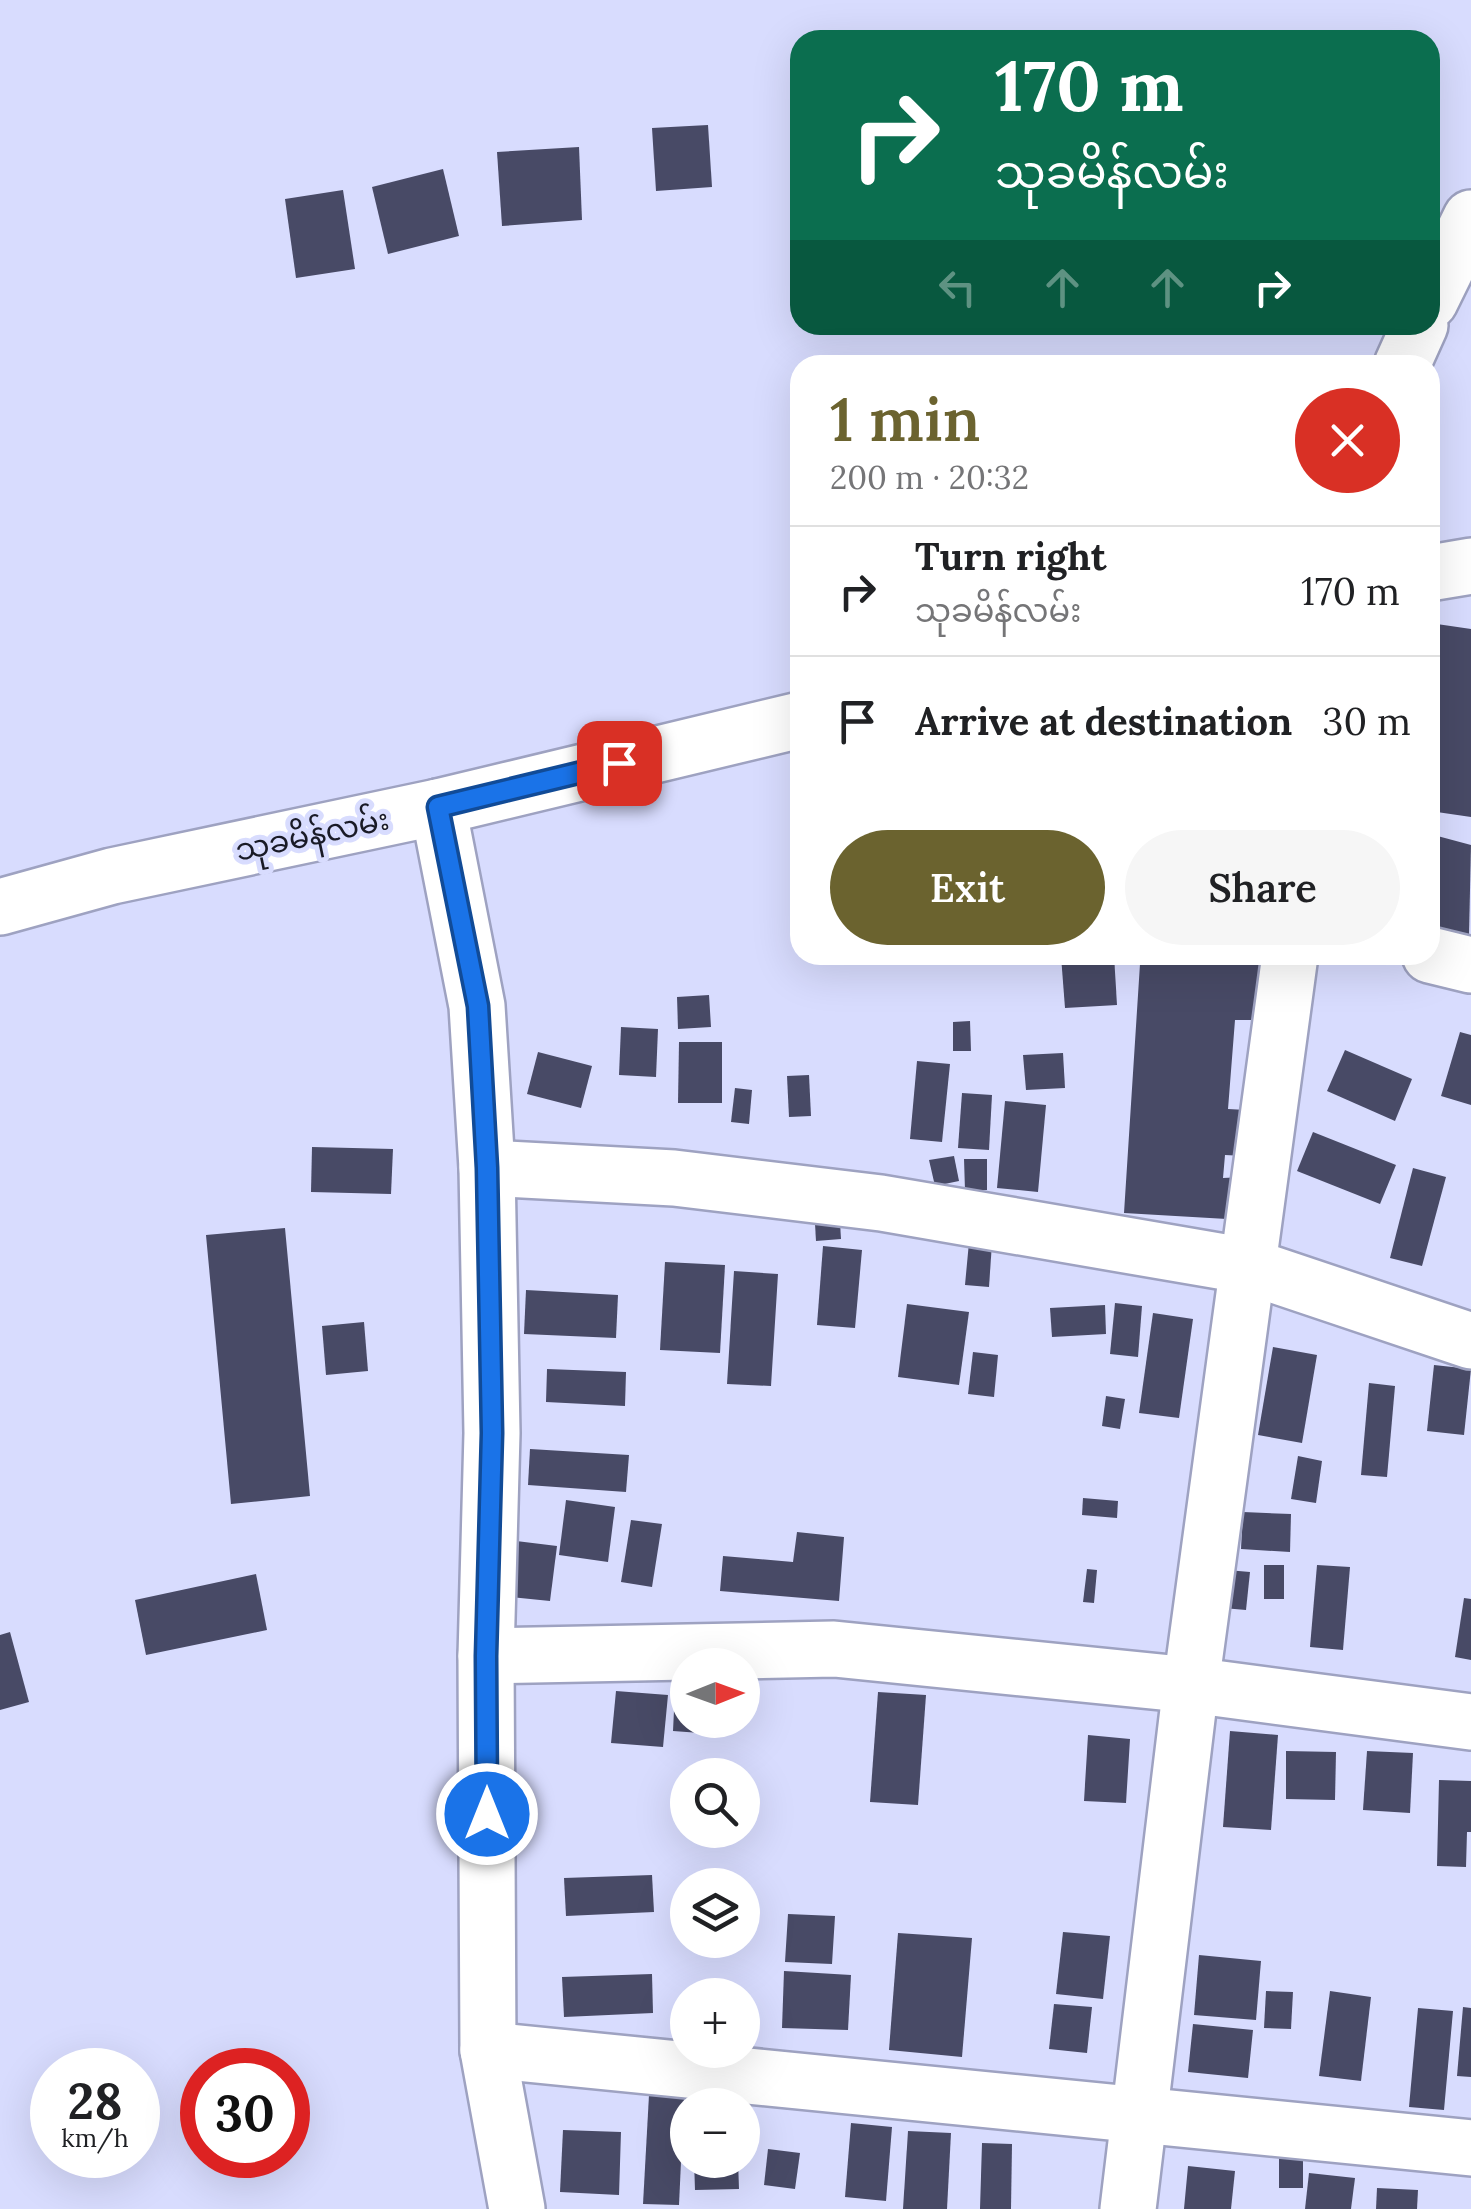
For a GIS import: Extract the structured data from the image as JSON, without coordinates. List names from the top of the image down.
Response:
{
  "streets": {
    "street": ["သုခမိန်လမ်း"]
  },
  "north": "right",
  "page": {
    "turn": ["170 m", "သုခမိန်လမ်း"],
    "heading": ["1 min", "200 m · 20:32"],
    "list": [
      {
        "name": "Turn right",
        "note": "သုခမိန်လမ်း",
        "value": "170 m"
      },
      {
        "name": "Arrive at destination",
        "value": "30 m"
      }
    ],
    "buttons": ["Exit", "Share"],
    "map_buttons": ["+", "−"],
    "speed": "28 km/h",
    "limit": "30"
  }
}
